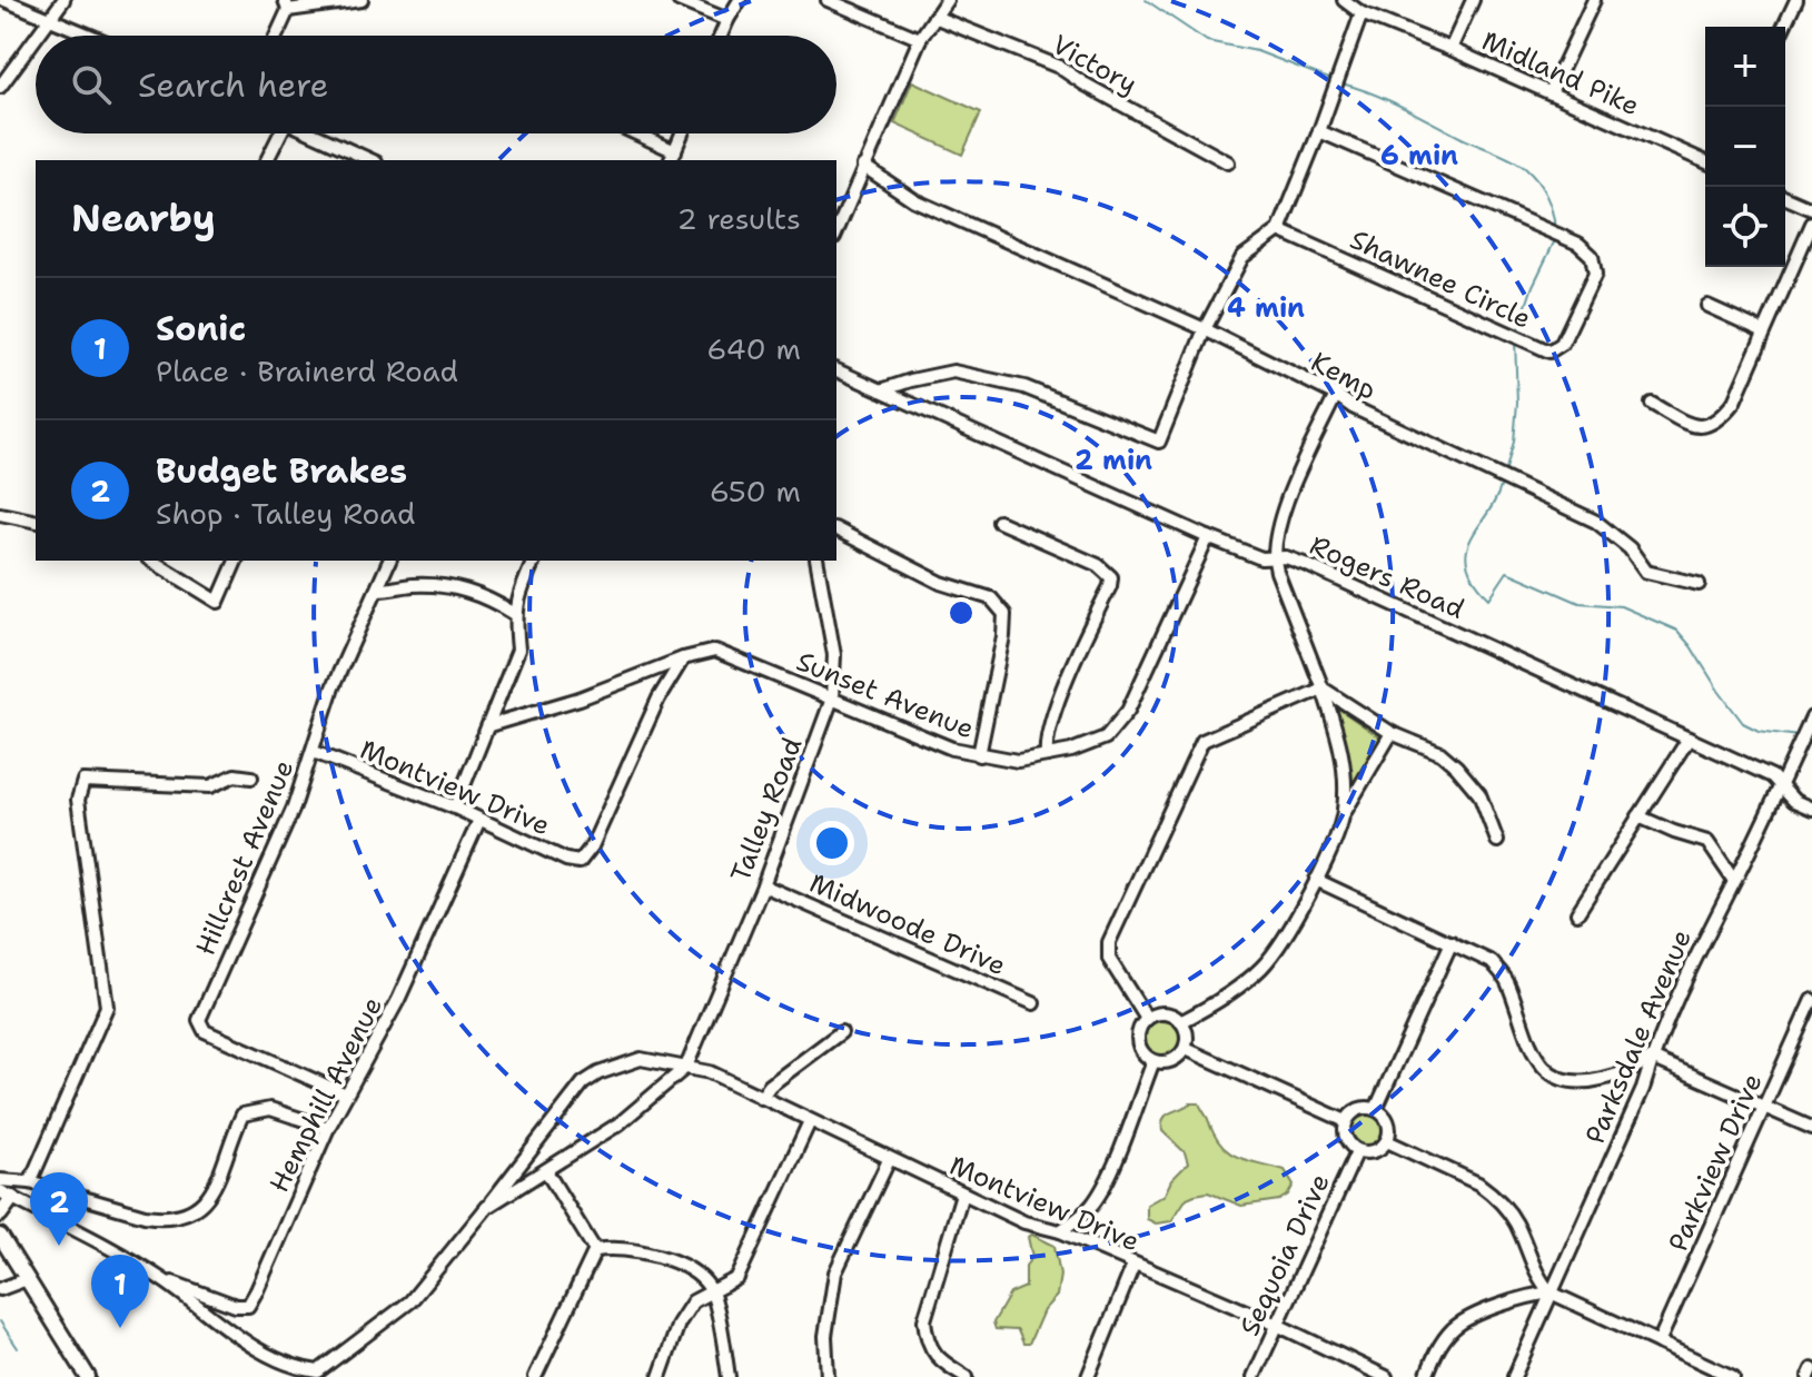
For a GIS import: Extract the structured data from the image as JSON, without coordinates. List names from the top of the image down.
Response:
{
  "streets": {
    "street": [
      "Victory",
      "Midland Pike",
      "Shawnee Circle",
      "Kemp",
      "Rogers Road",
      "Sunset Avenue",
      "Montview Drive",
      "Talley Road",
      "Hillcrest Avenue",
      "Midwoode Drive",
      "Parksdale Avenue",
      "Hemphill Avenue",
      "Parkview Drive",
      "Sequoia Drive"
    ]
  },
  "crossings": [
    ["Rogers Road", "Sunset Avenue"],
    ["Rogers Road", "Parksdale Avenue"],
    ["Sunset Avenue", "Montview Drive"],
    ["Sunset Avenue", "Talley Road"],
    ["Montview Drive", "Talley Road"],
    ["Montview Drive", "Hillcrest Avenue"],
    ["Montview Drive", "Hemphill Avenue"],
    ["Montview Drive", "Sequoia Drive"],
    ["Talley Road", "Midwoode Drive"],
    ["Talley Road", "Hemphill Avenue"],
    ["Hillcrest Avenue", "Hemphill Avenue"]
  ],
  "page": {
    "map_buttons": ["+", "−"],
    "search": "Search here",
    "heading": ["Nearby", "2 results"],
    "list": [
      {
        "mark": "1",
        "name": "Sonic",
        "note": "Place · Brainerd Road",
        "value": "640 m"
      },
      {
        "mark": "2",
        "name": "Budget Brakes",
        "note": "Shop · Talley Road",
        "value": "650 m"
      }
    ],
    "pins": ["2", "1"]
  },
  "rings": ["6 min", "4 min", "2 min"]
}
